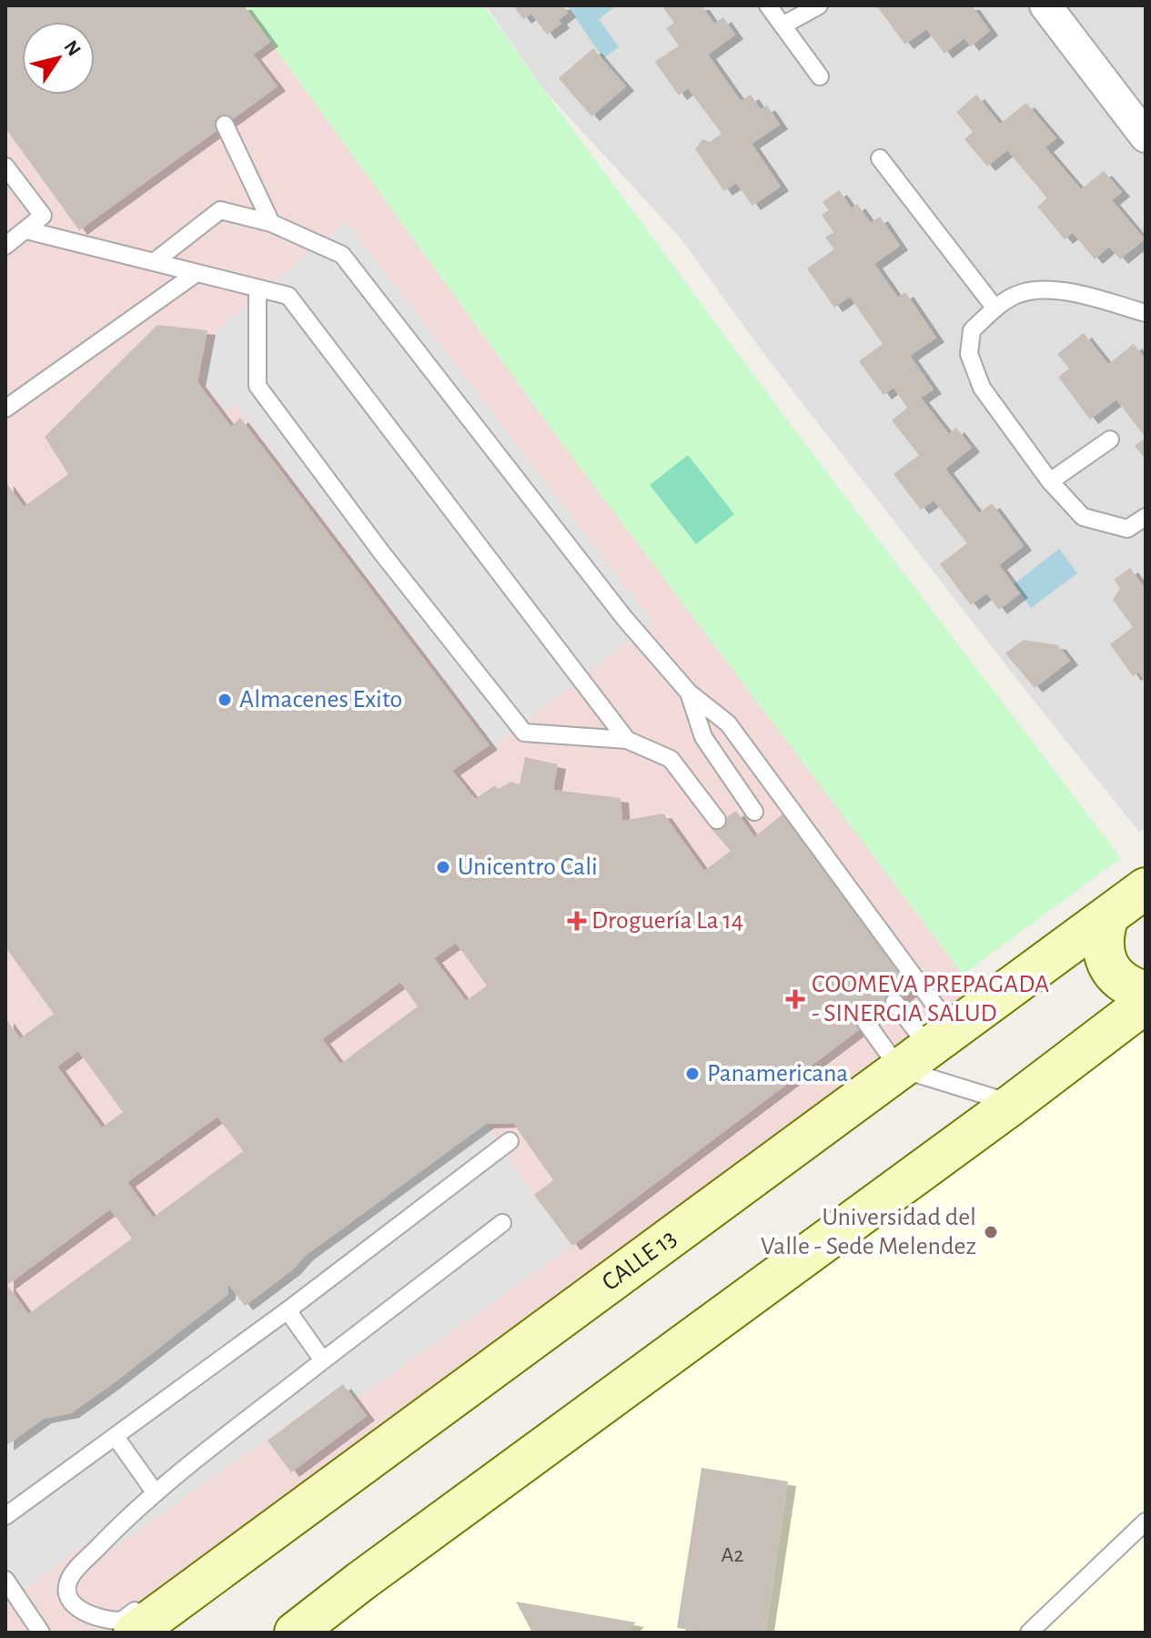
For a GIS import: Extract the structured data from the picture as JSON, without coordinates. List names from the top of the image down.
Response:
{
  "streets": {
    "main road": ["CALLE 13"]
  },
  "places": {
    "other": [
      "Almacenes Exito",
      "Unicentro Cali",
      "Panamericana",
      "Universidad del Valle - Sede Melendez"
    ],
    "health": ["Droguería La 14", "COOMEVA PREPAGADA - SINERGIA SALUD"]
  },
  "house_numbers": ["A2"],
  "north": "top right"
}
